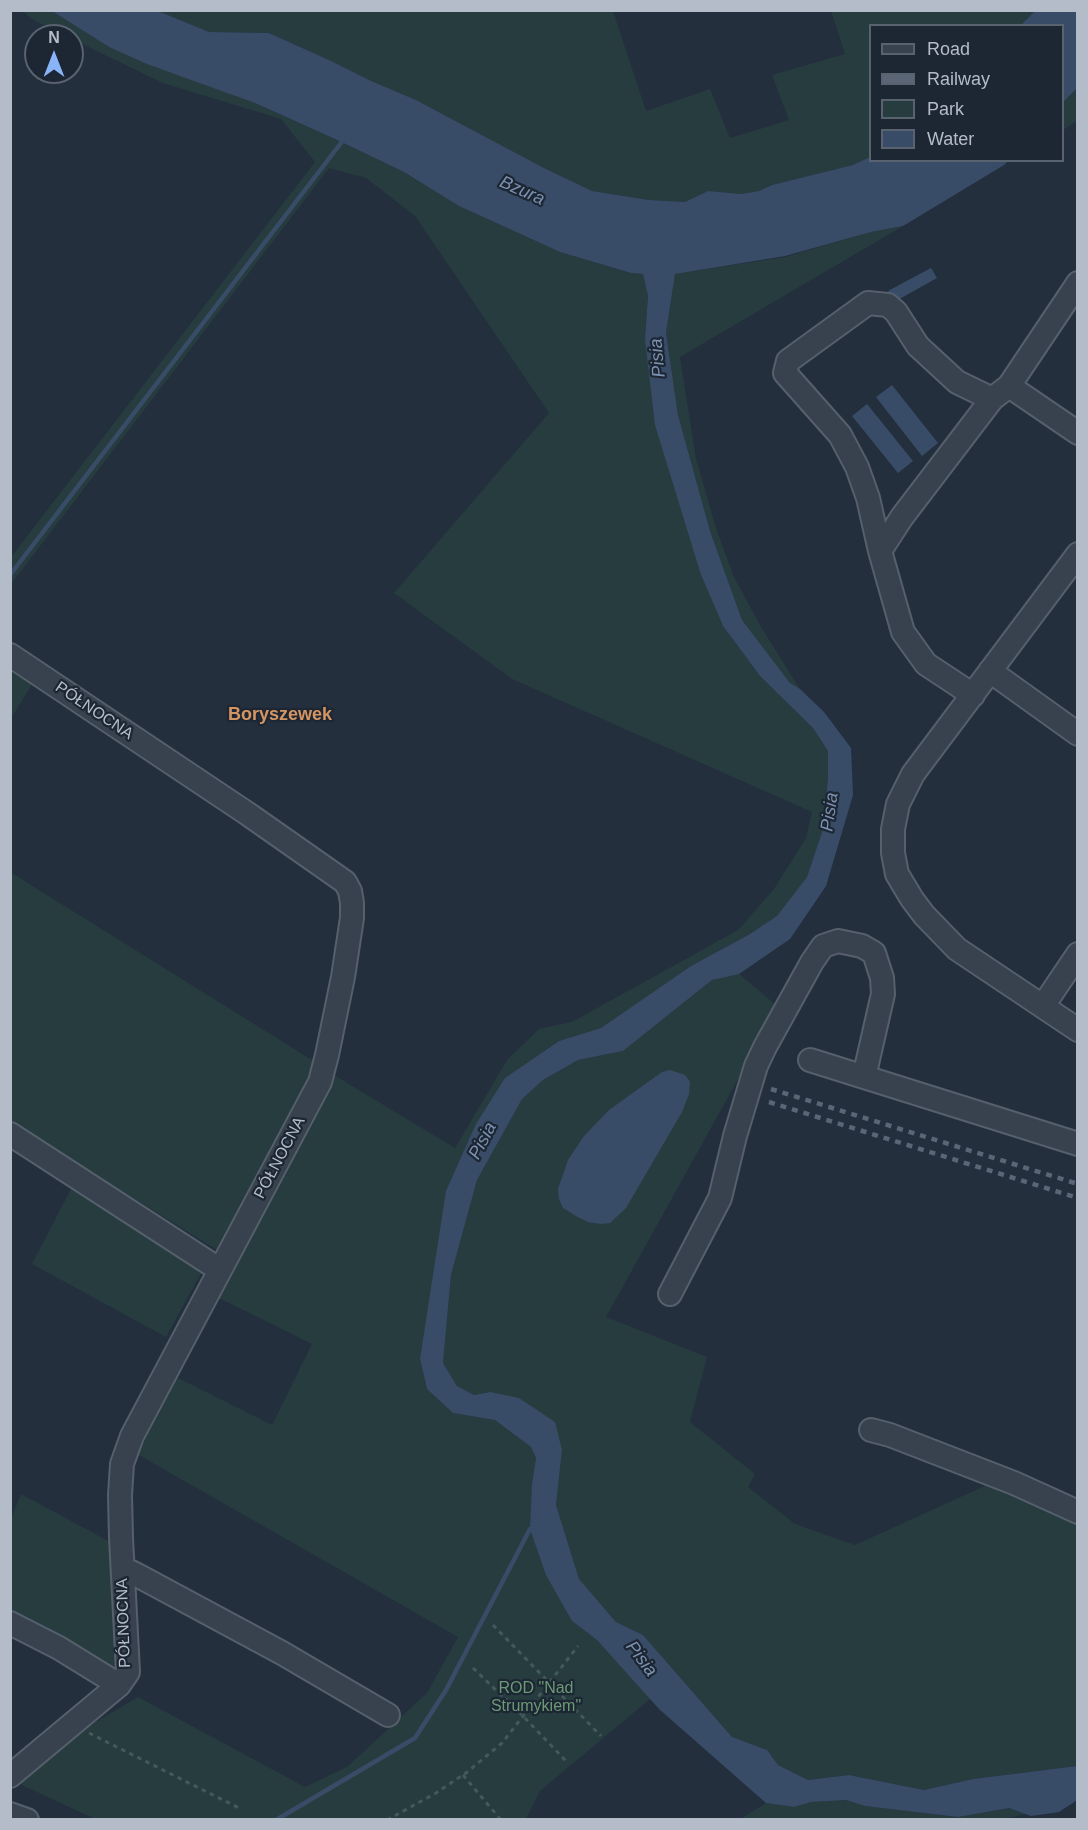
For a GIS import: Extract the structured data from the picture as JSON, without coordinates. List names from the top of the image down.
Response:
{
  "streets": {
    "street": ["PÓŁNOCNA"]
  },
  "districts": ["Boryszewek"],
  "water": ["Bzura", "Pisia"],
  "parks": ["ROD \"Nad Strumykiem\""],
  "legend": [
    "Road",
    "Railway",
    "Park",
    "Water"
  ],
  "north": "top"
}
